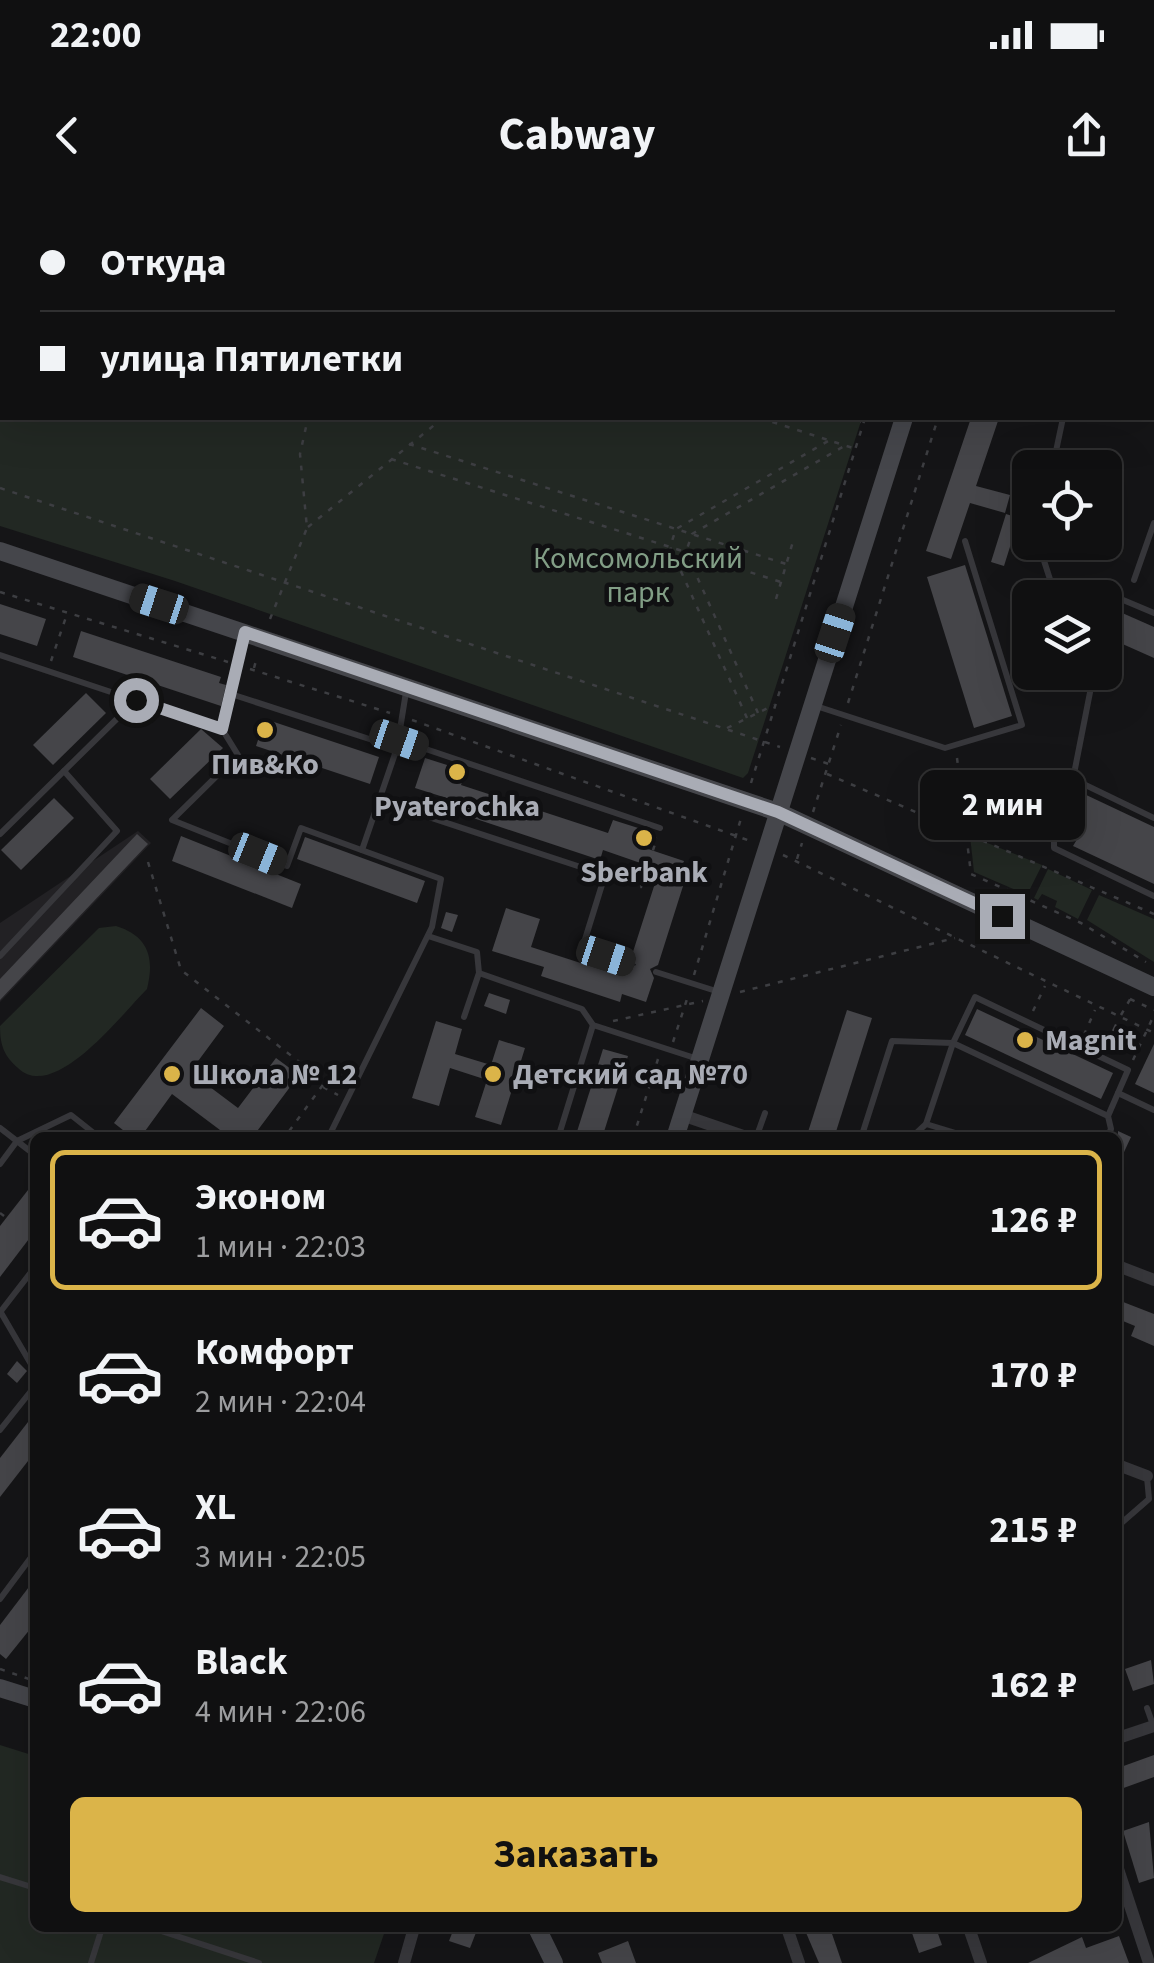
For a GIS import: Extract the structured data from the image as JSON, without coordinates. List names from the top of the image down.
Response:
{
  "parks": ["Комсомольский парк"],
  "places": [
    "Пив&Ко",
    "Pyaterochka",
    "Sberbank",
    "Magnit",
    "Школа № 12",
    "Детский сад №70"
  ],
  "page": {
    "status": "22:00",
    "header": "Cabway",
    "banner": ["Откуда", "улица Пятилетки"],
    "bubble": "2 мин",
    "list": [
      {
        "name": "Эконом",
        "note": "1 мин · 22:03",
        "value": "126 ₽"
      },
      {
        "name": "Комфорт",
        "note": "2 мин · 22:04",
        "value": "170 ₽"
      },
      {
        "name": "XL",
        "note": "3 мин · 22:05",
        "value": "215 ₽"
      },
      {
        "name": "Black",
        "note": "4 мин · 22:06",
        "value": "162 ₽"
      }
    ],
    "buttons": "Заказать"
  }
}
